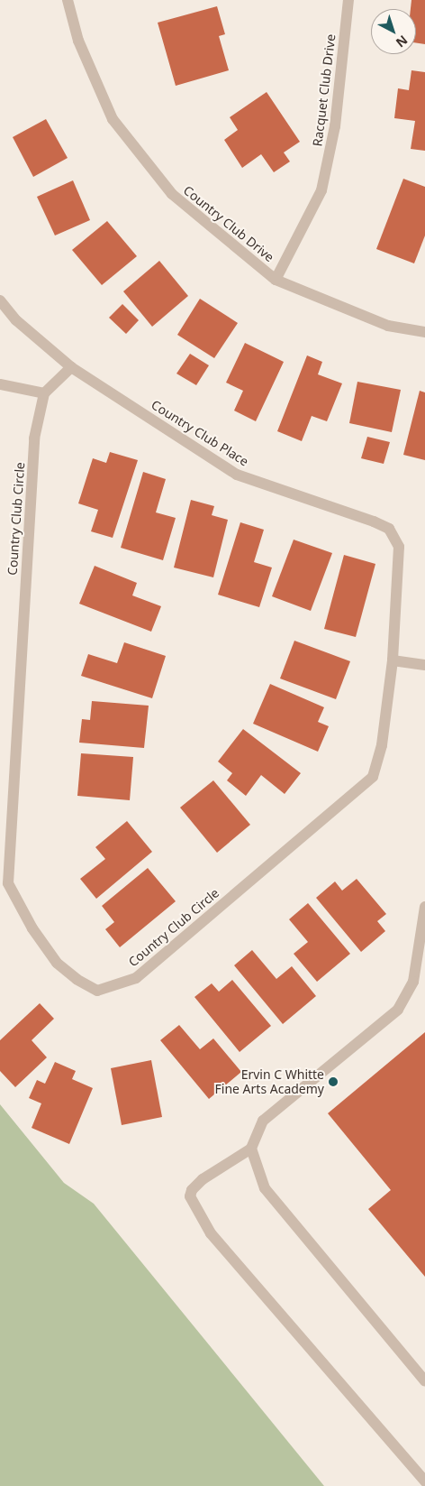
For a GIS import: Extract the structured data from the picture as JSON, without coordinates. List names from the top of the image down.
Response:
{
  "streets": {
    "street": [
      "Racquet Club Drive",
      "Country Club Drive",
      "Country Club Place",
      "Country Club Circle"
    ]
  },
  "crossings": [
    ["Racquet Club Drive", "Country Club Drive"],
    ["Country Club Place", "Country Club Circle"]
  ],
  "places": ["Ervin C Whitte Fine Arts Academy"],
  "north": "bottom right"
}
